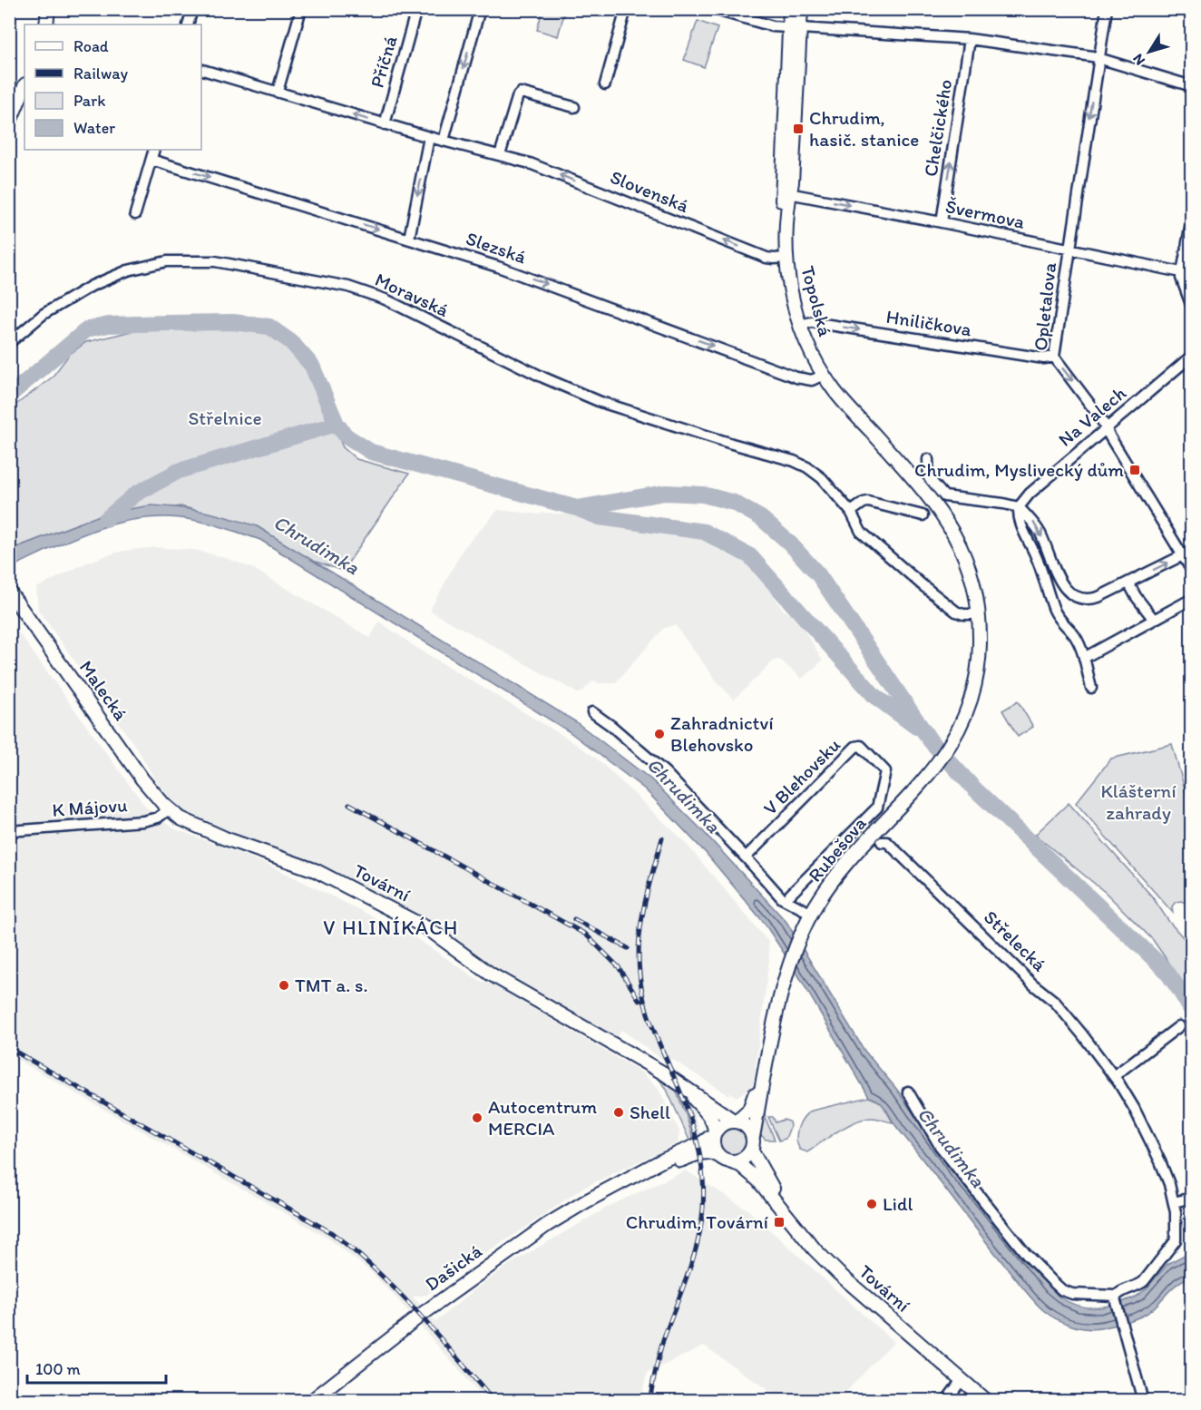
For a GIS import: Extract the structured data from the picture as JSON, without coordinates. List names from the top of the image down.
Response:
{
  "streets": {
    "street": [
      "Příčná",
      "Chelčického",
      "Slovenská",
      "Švermova",
      "Slezská",
      "Moravská",
      "Topolská",
      "Opletalova",
      "Hniličkova",
      "Na Valech",
      "Malecká",
      "V Blehovsku",
      "K Májovu",
      "Rubešova",
      "Tovární",
      "Střelecká",
      "Dašická"
    ]
  },
  "crossings": [
    ["Příčná", "Slovenská"],
    ["Chelčického", "Švermova"],
    ["Slovenská", "Topolská"],
    ["Švermova", "Topolská"],
    ["Švermova", "Opletalova"],
    ["Slezská", "Topolská"],
    ["Topolská", "Hniličkova"],
    ["Topolská", "Rubešova"],
    ["Opletalova", "Hniličkova"],
    ["Opletalova", "Na Valech"],
    ["Malecká", "K Májovu"],
    ["Malecká", "Tovární"],
    ["K Májovu", "Tovární"],
    ["Rubešova", "Tovární"],
    ["Rubešova", "Dašická"],
    ["Tovární", "Dašická"]
  ],
  "one_way": [
    "Chelčického",
    "Slovenská",
    "Švermova",
    "Slezská",
    "Opletalova",
    "Hniličkova"
  ],
  "districts": ["V HLINÍKÁCH"],
  "water": ["Chrudimka"],
  "parks": ["Střelnice", "Klášterní zahrady"],
  "places": {
    "transit": ["Chrudim, hasič. stanice", "Chrudim, Myslivecký dům", "Chrudim, Tovární"],
    "other": [
      "Zahradnictví Blehovsko",
      "TMT a. s.",
      "Shell",
      "Autocentrum MERCIA",
      "Lidl"
    ]
  },
  "legend": [
    "Road",
    "Railway",
    "Park",
    "Water"
  ],
  "scale_bar": "100 m",
  "north": "bottom left"
}
